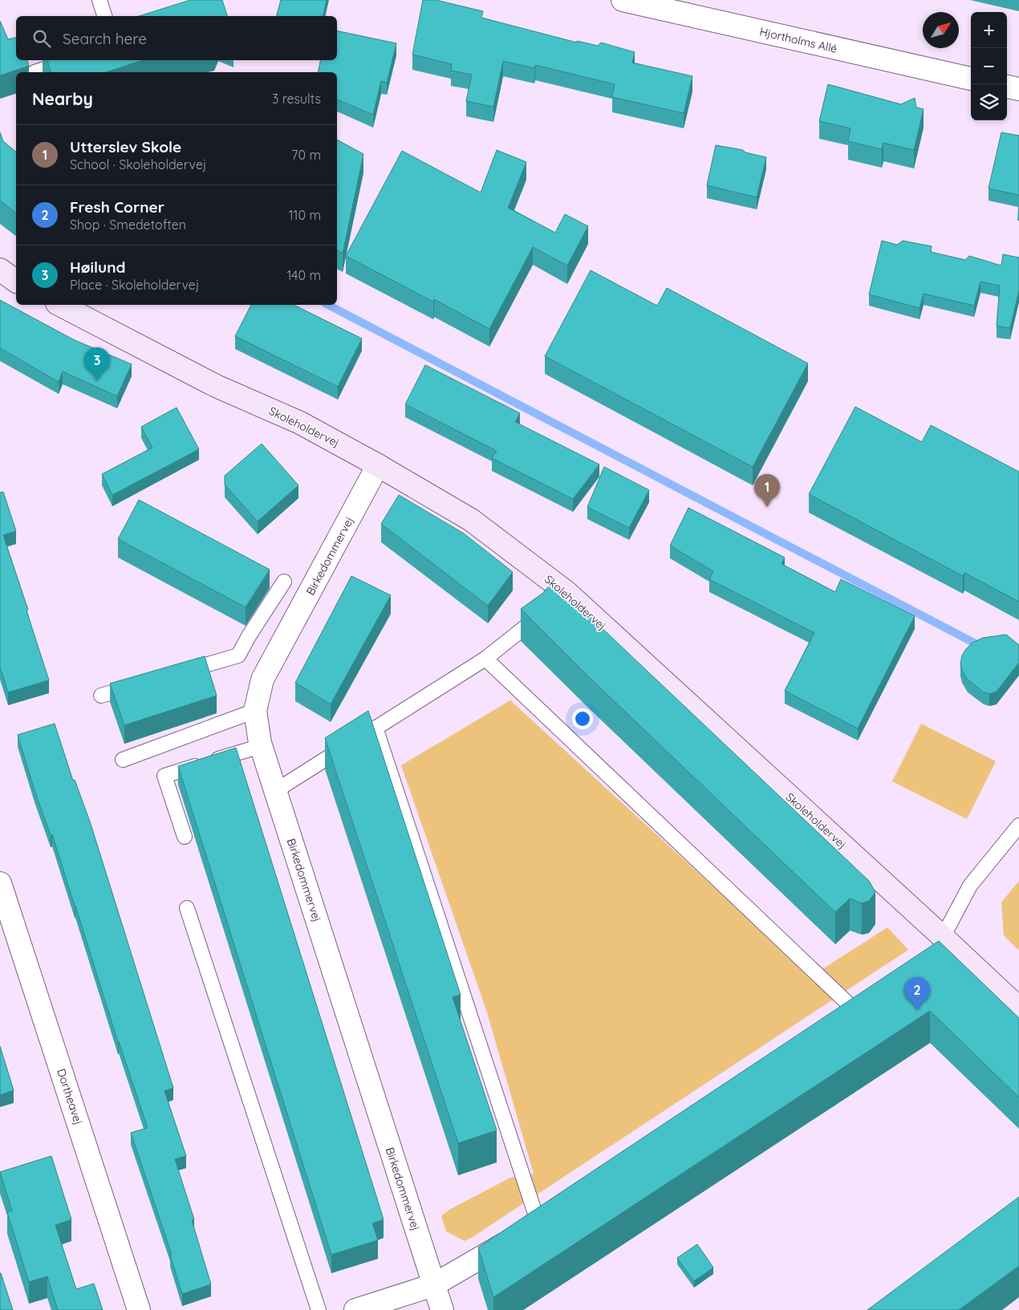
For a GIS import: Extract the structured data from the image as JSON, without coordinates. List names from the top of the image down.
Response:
{
  "streets": {
    "street": [
      "Hjortholms Allé",
      "Skoleholdervej",
      "Birkedommervej",
      "Dortheavej"
    ]
  },
  "crossings": [
    ["Skoleholdervej", "Birkedommervej"]
  ],
  "north": "top right",
  "page": {
    "map_buttons": ["+", "−"],
    "search": "Search here",
    "heading": ["Nearby", "3 results"],
    "list": [
      {
        "mark": "1",
        "name": "Utterslev Skole",
        "note": "School · Skoleholdervej",
        "value": "70 m"
      },
      {
        "mark": "2",
        "name": "Fresh Corner",
        "note": "Shop · Smedetoften",
        "value": "110 m"
      },
      {
        "mark": "3",
        "name": "Høilund",
        "note": "Place · Skoleholdervej",
        "value": "140 m"
      }
    ],
    "pins": ["3", "1", "2"]
  }
}
